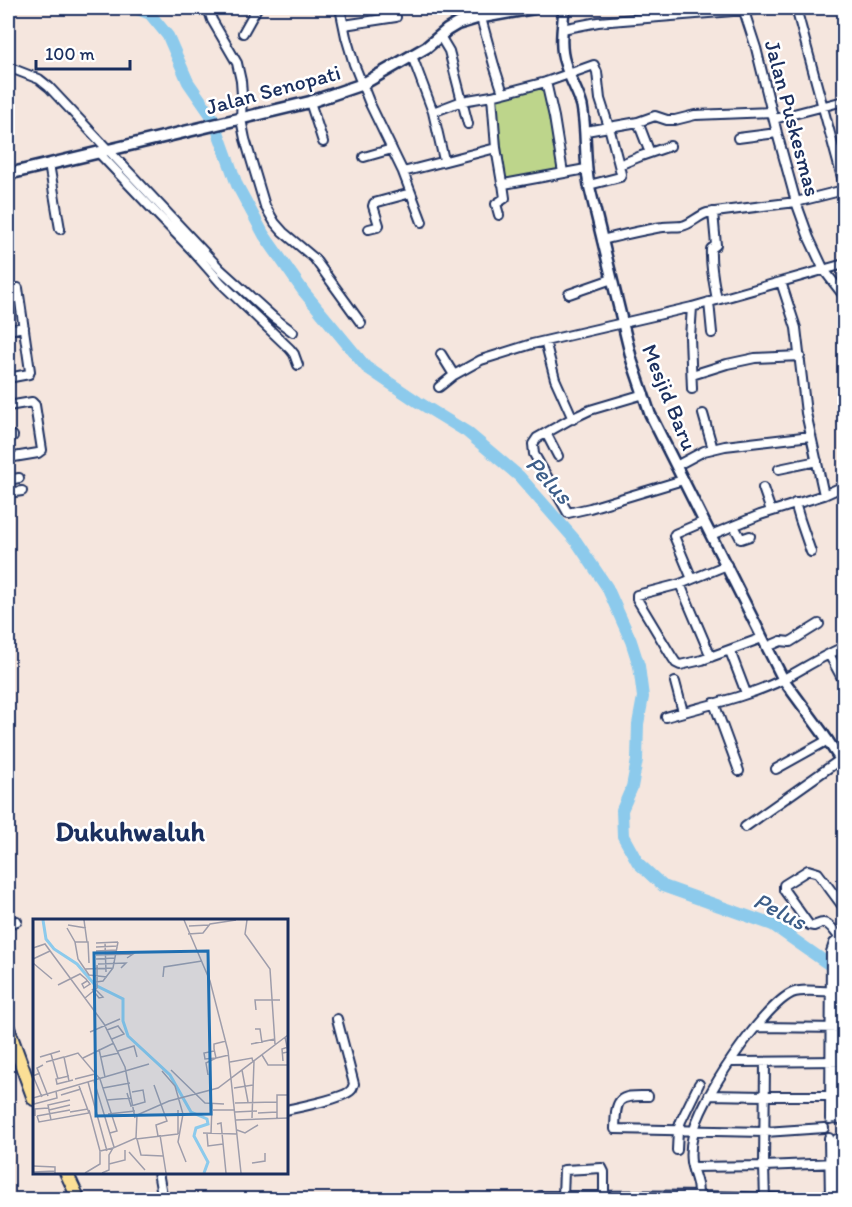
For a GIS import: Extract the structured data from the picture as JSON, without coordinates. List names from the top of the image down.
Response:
{
  "streets": {
    "main road": ["Jalan Senopati"],
    "street": ["Jalan Puskesmas", "Mesjid Baru"]
  },
  "districts": ["Dukuhwaluh"],
  "water": ["Pelus"],
  "scale_bar": "100 m"
}
